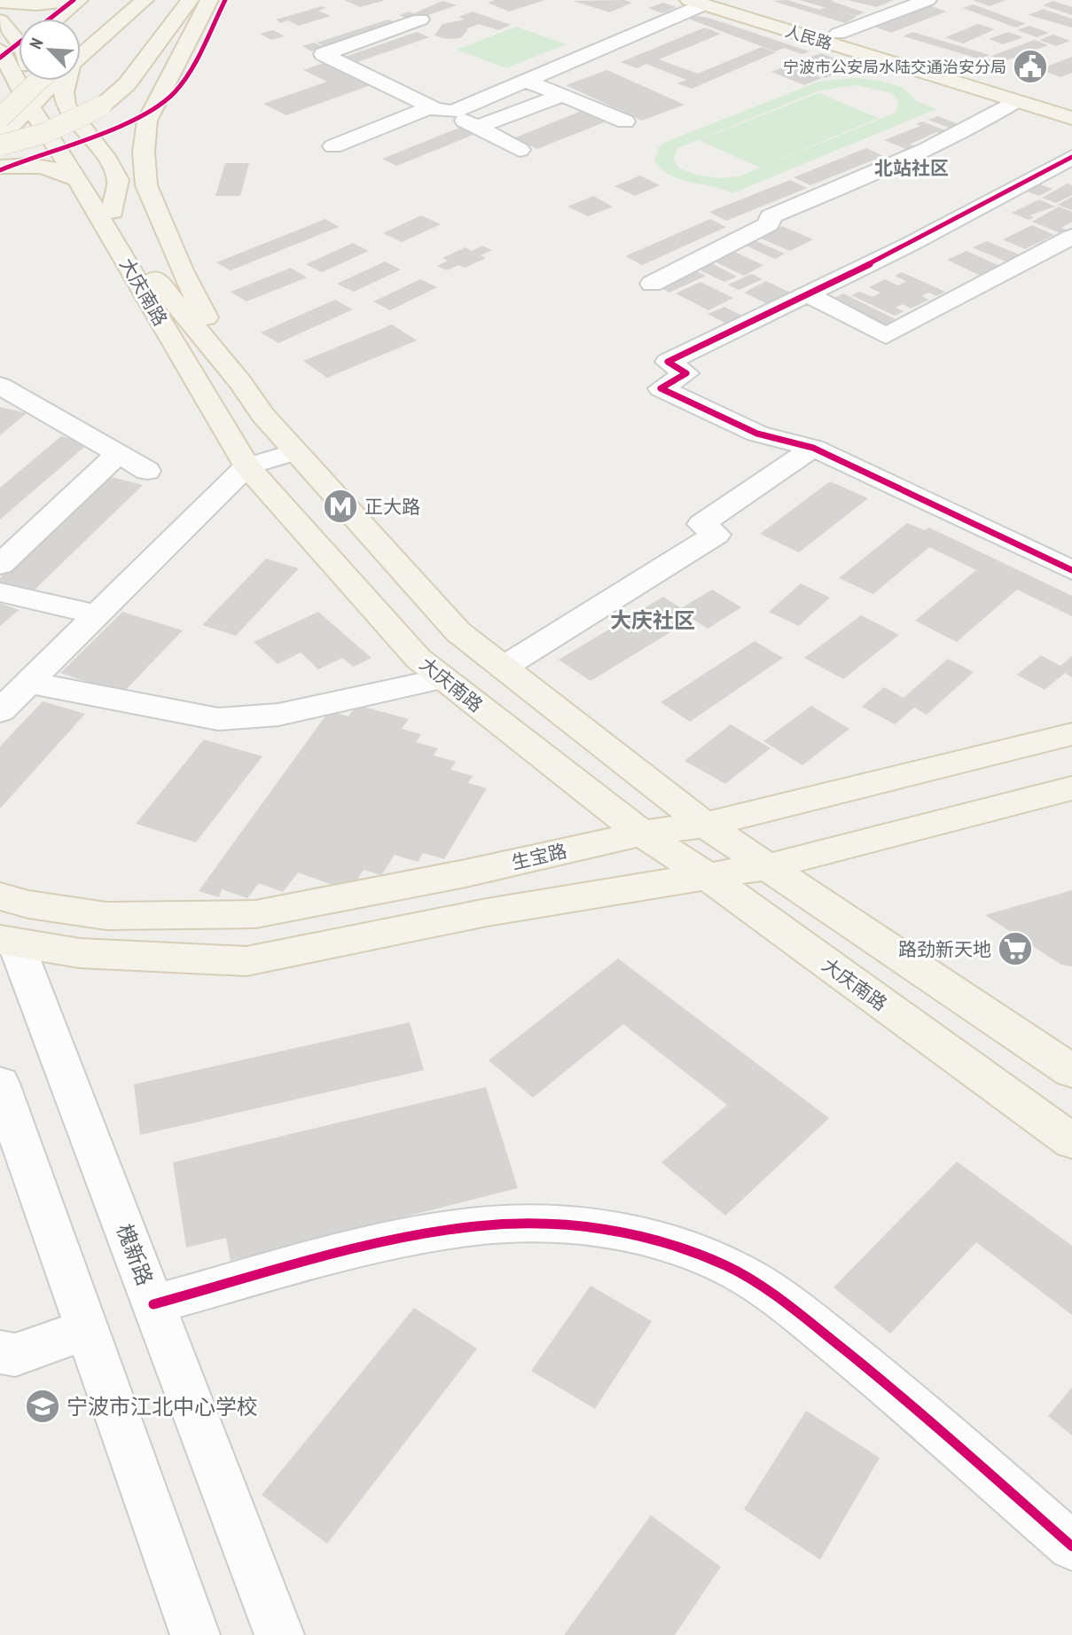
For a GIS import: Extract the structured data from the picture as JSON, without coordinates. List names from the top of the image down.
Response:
{
  "streets": {
    "main road": ["人民路", "大庆南路", "生宝路"],
    "street": ["槐新路"]
  },
  "crossings": [
    ["大庆南路", "生宝路"]
  ],
  "districts": ["北站社区", "大庆社区"],
  "places": {
    "public building": ["宁波市公安局水陆交通治安分局"],
    "metro station": ["正大路"],
    "supermarket": ["路劲新天地"],
    "school or university": ["宁波市江北中心学校"]
  },
  "north": "top left"
}
